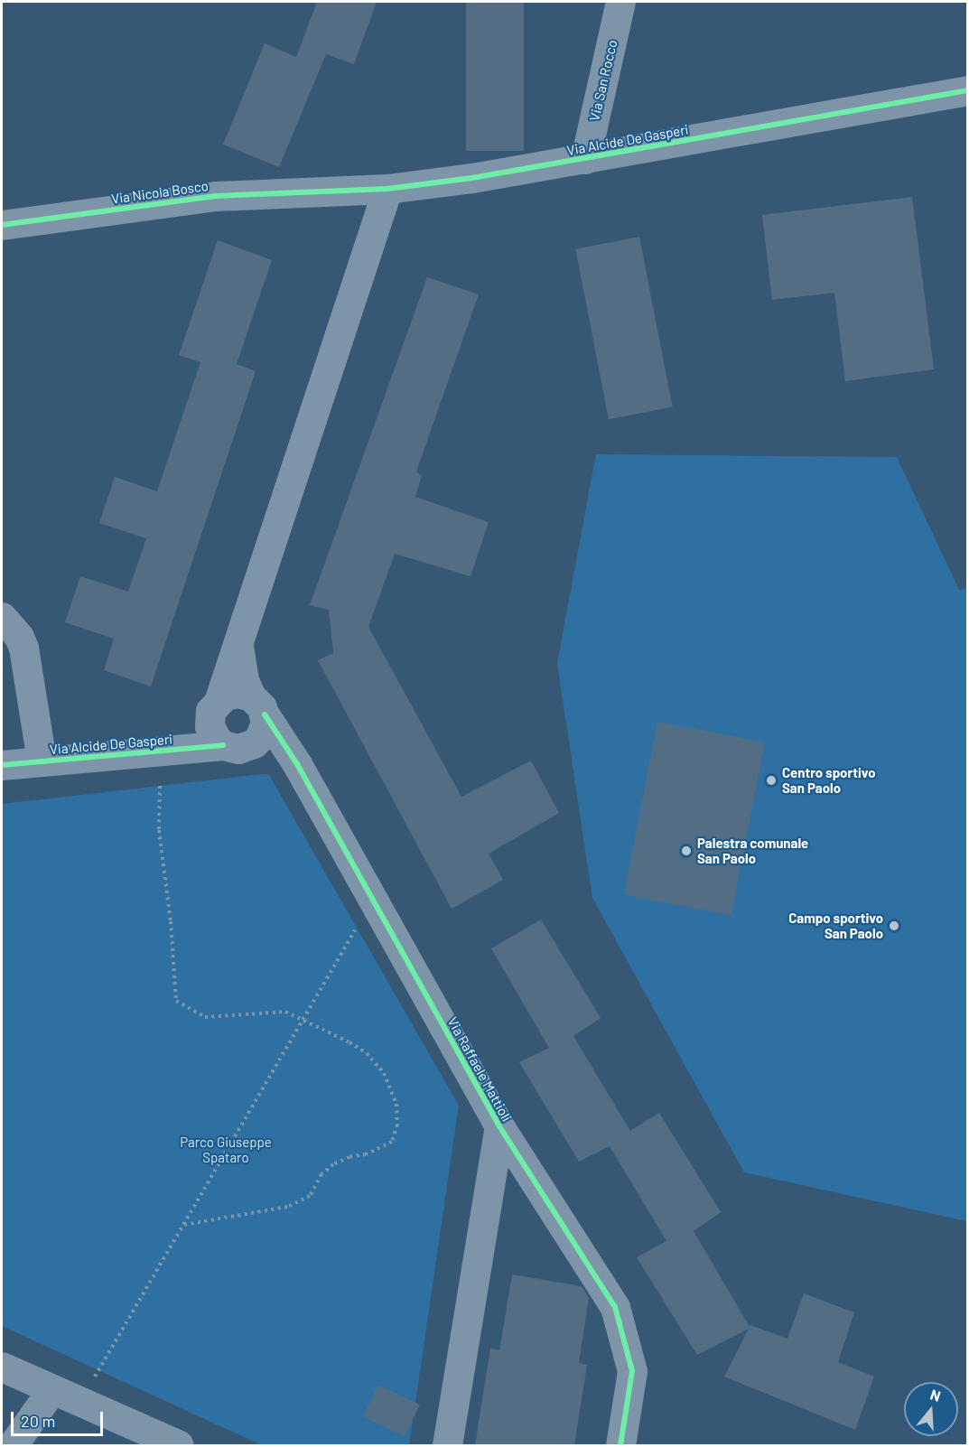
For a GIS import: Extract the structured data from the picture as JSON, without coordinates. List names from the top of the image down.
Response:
{
  "streets": {
    "street": [
      "Via San Rocco",
      "Via Alcide De Gasperi",
      "Via Nicola Bosco",
      "Via Raffaele Mattioli"
    ]
  },
  "crossings": [
    ["Via San Rocco", "Via Alcide De Gasperi"],
    ["Via Alcide De Gasperi", "Via Nicola Bosco"],
    ["Via Alcide De Gasperi", "Via Raffaele Mattioli"]
  ],
  "parks": ["Parco Giuseppe Spataro"],
  "places": ["Centro sportivo San Paolo", "Palestra comunale San Paolo", "Campo sportivo San Paolo"],
  "scale_bar": "20 m",
  "north": "top"
}
